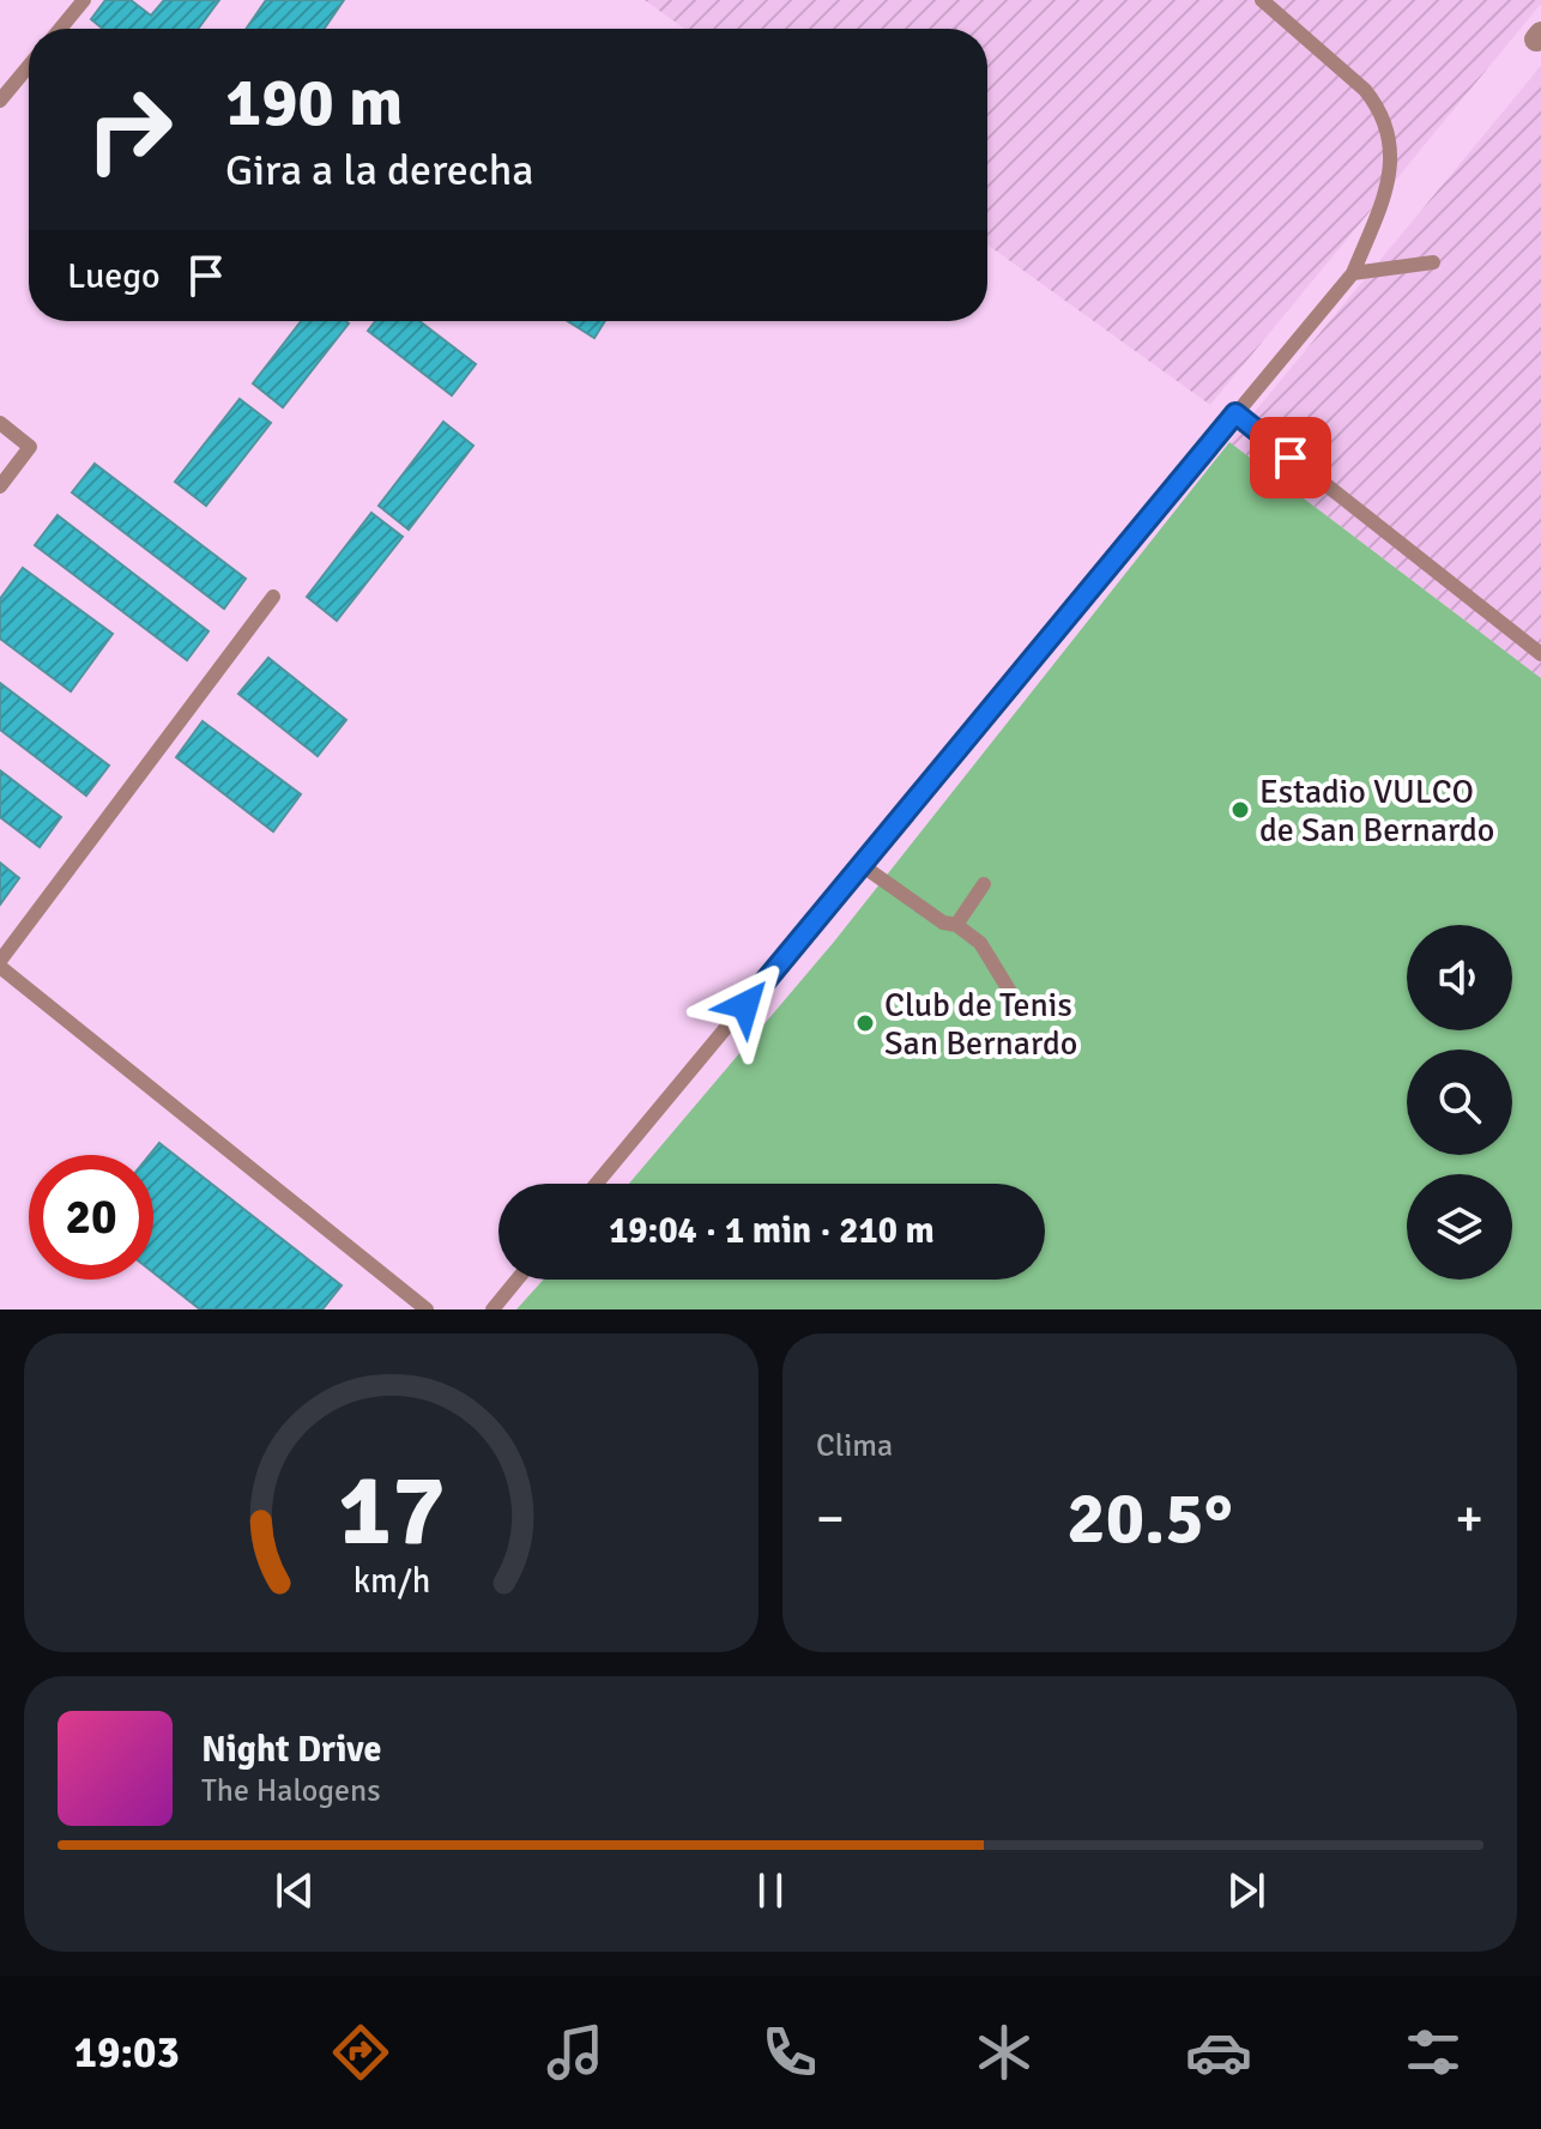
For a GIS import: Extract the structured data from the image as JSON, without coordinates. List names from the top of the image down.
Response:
{
  "places": ["Estadio VULCO de San Bernardo", "Club de Tenis San Bernardo"],
  "page": {
    "turn": ["190 m", "Gira a la derecha"],
    "then": "Luego",
    "limit": "20",
    "trip": "19:04 · 1 min · 210 m",
    "tile": "Clima",
    "heat": ["−", "20.5°", "+"],
    "song": ["Night Drive", "The Halogens"],
    "tabs": "19:03",
    "gauge": ["17", "km/h"]
  }
}
